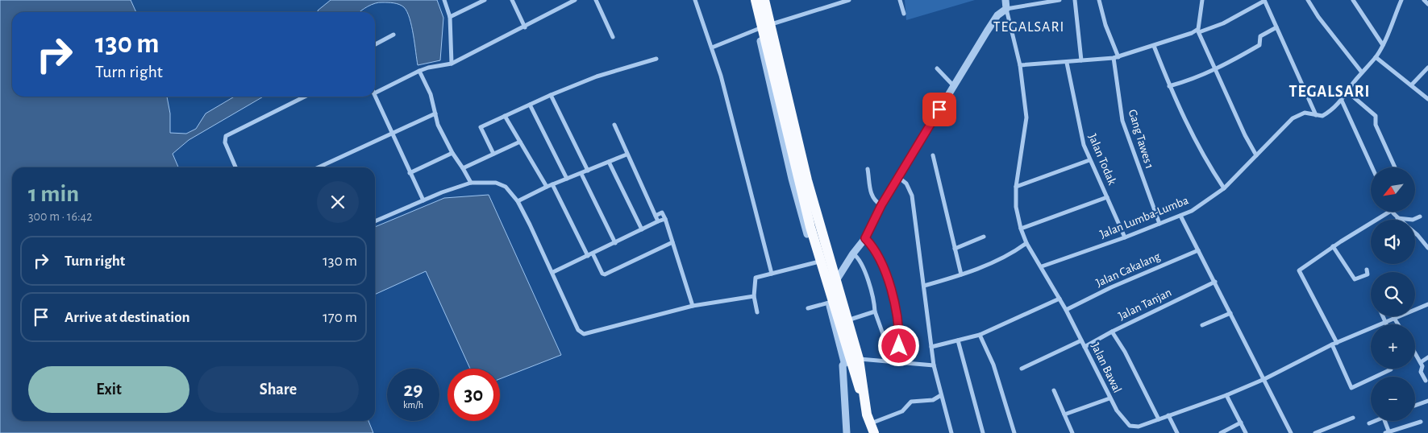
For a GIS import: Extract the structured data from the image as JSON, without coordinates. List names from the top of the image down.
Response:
{
  "streets": {
    "street": [
      "Gang Tawes 1",
      "Jalan Todak",
      "Jalan Lumba-Lumba",
      "Jalan Cakalang",
      "Jalan Tanjan",
      "Jalan Bawal"
    ]
  },
  "crossings": [
    ["Gang Tawes 1", "Jalan Lumba-Lumba"],
    ["Jalan Todak", "Jalan Lumba-Lumba"],
    ["Jalan Lumba-Lumba", "Jalan Bawal"],
    ["Jalan Cakalang", "Jalan Bawal"],
    ["Jalan Tanjan", "Jalan Bawal"]
  ],
  "districts": ["TEGALSARI", "TEGALSARI"],
  "north": "bottom left",
  "page": {
    "turn": ["130 m", "Turn right"],
    "map_buttons": ["+", "−"],
    "heading": ["1 min", "300 m · 16:42"],
    "list": [
      {
        "name": "Turn right",
        "value": "130 m"
      },
      {
        "name": "Arrive at destination",
        "value": "170 m"
      }
    ],
    "buttons": ["Exit", "Share"],
    "speed": "29 km/h",
    "limit": "30"
  }
}
